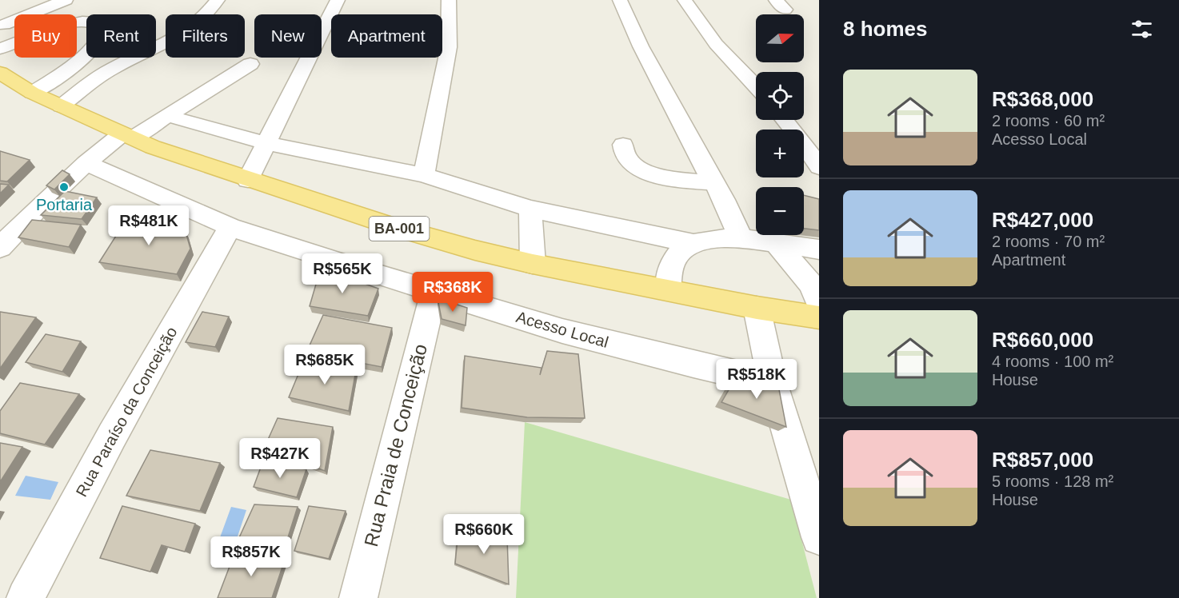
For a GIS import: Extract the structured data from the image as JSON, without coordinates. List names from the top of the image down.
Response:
{
  "streets": {
    "main road": ["BA-001"],
    "street": ["Acesso Local", "Rua Paraíso da Conceição", "Rua Praia de Conceição"]
  },
  "crossings": [
    ["Acesso Local", "Rua Paraíso da Conceição"],
    ["Acesso Local", "Rua Praia de Conceição"]
  ],
  "places": ["Portaria"],
  "north": "right",
  "page": {
    "heading": "8 homes",
    "map_buttons": ["+", "−"],
    "chip": [
      "Buy",
      "Rent",
      "Filters",
      "New",
      "Apartment"
    ],
    "list": [
      {
        "name": "R$368,000",
        "note": "2 rooms · 60 m² · Acesso Local"
      },
      {
        "name": "R$427,000",
        "note": "2 rooms · 70 m² · Apartment"
      },
      {
        "name": "R$660,000",
        "note": "4 rooms · 100 m² · House"
      },
      {
        "name": "R$857,000",
        "note": "5 rooms · 128 m² · House"
      }
    ],
    "price": [
      "R$481K",
      "R$565K",
      "R$368K",
      "R$685K",
      "R$518K",
      "R$427K",
      "R$660K",
      "R$857K"
    ]
  }
}
